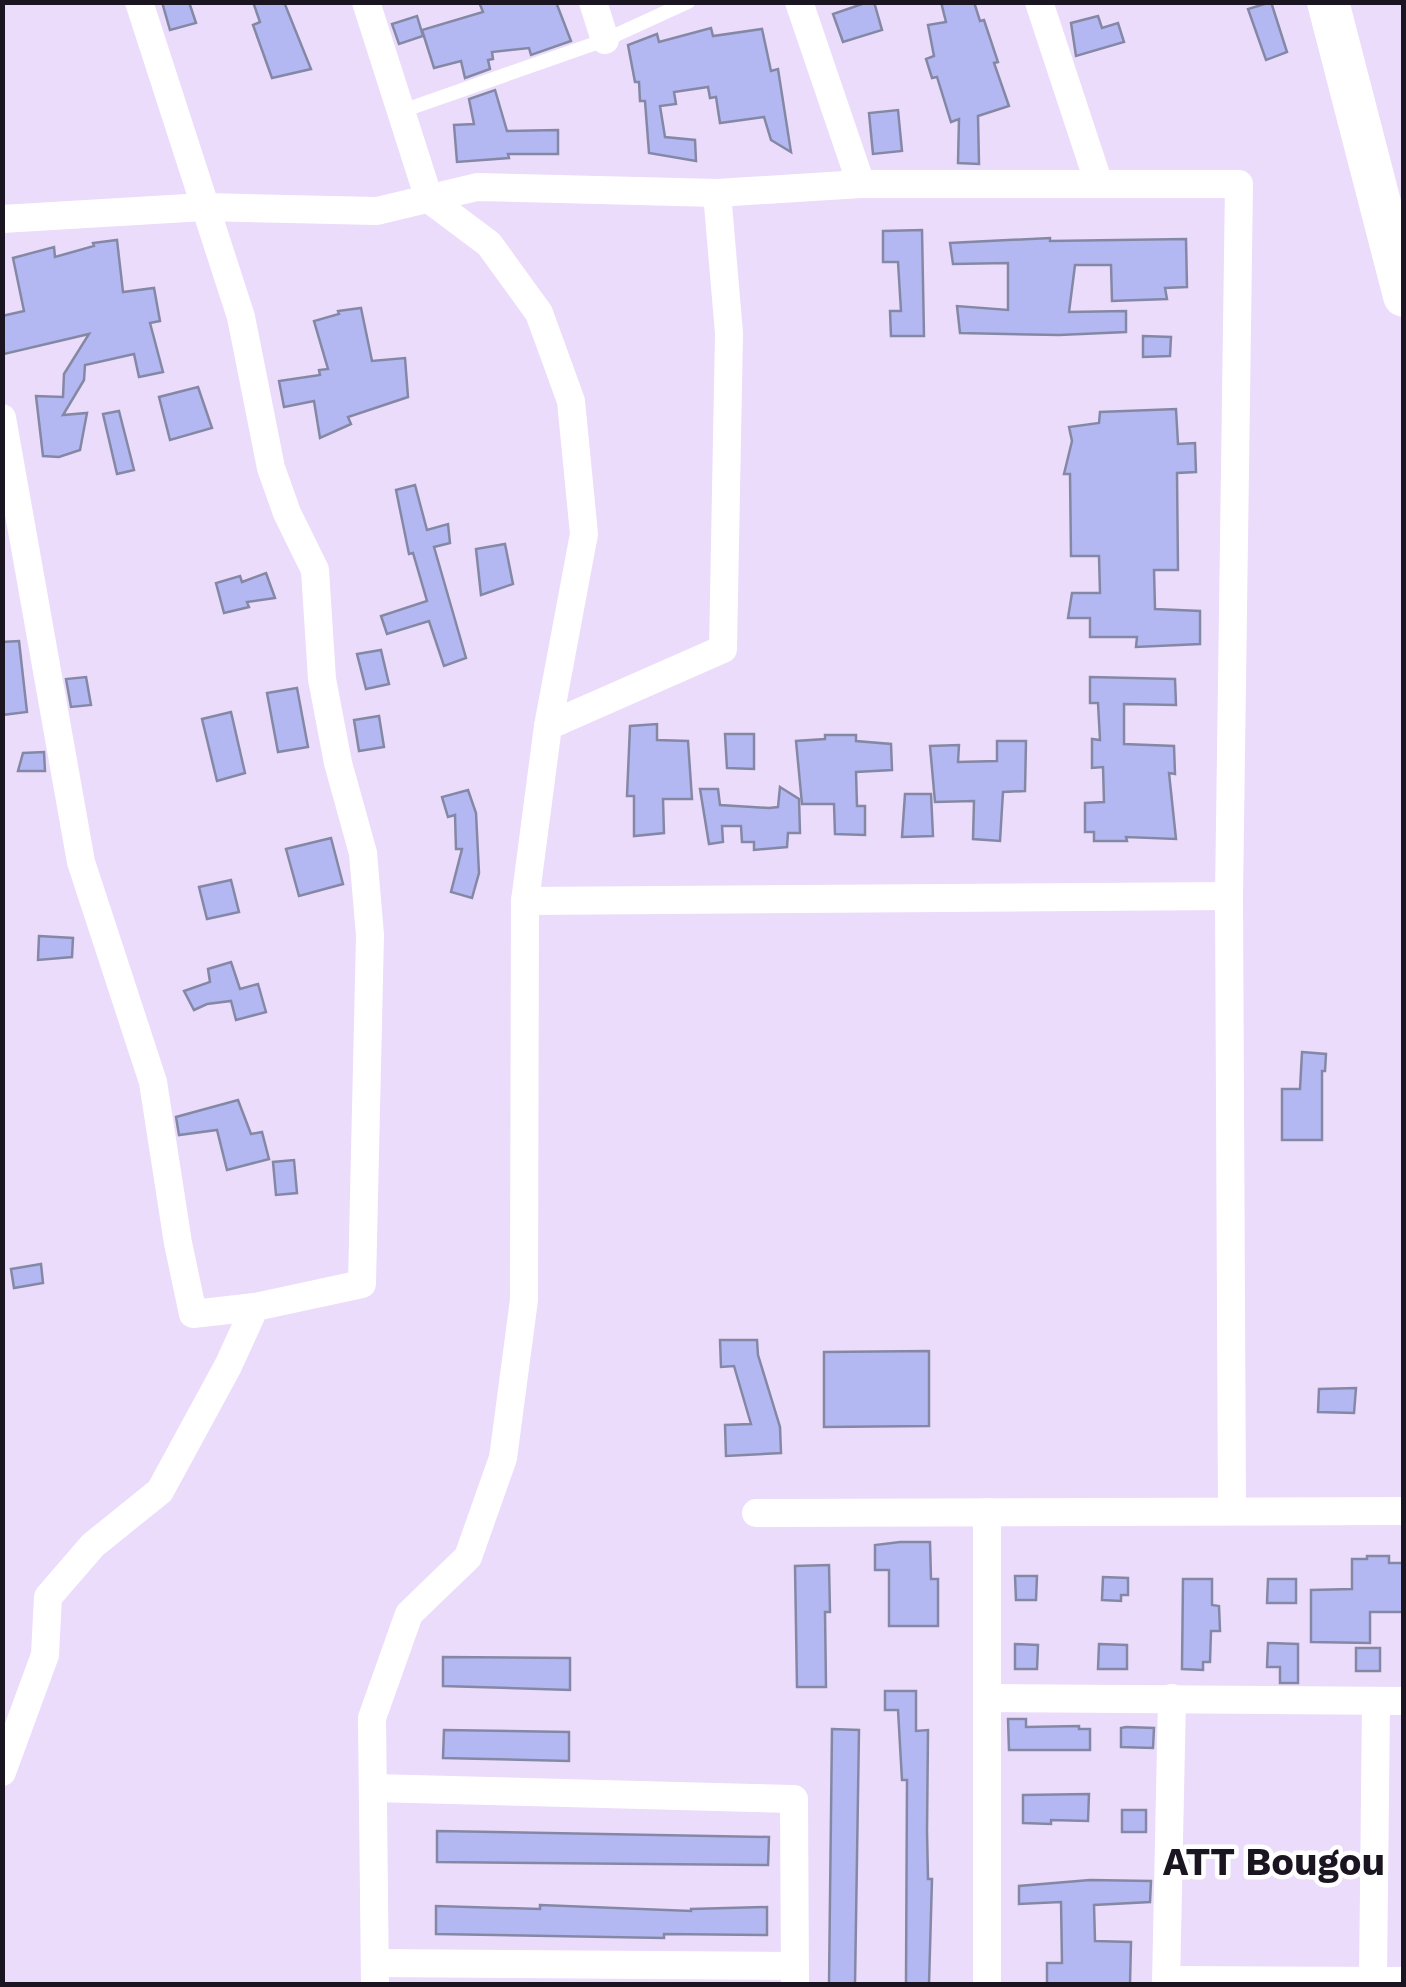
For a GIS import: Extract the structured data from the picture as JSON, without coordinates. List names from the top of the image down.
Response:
{
  "districts": ["ATT Bougou"]
}
